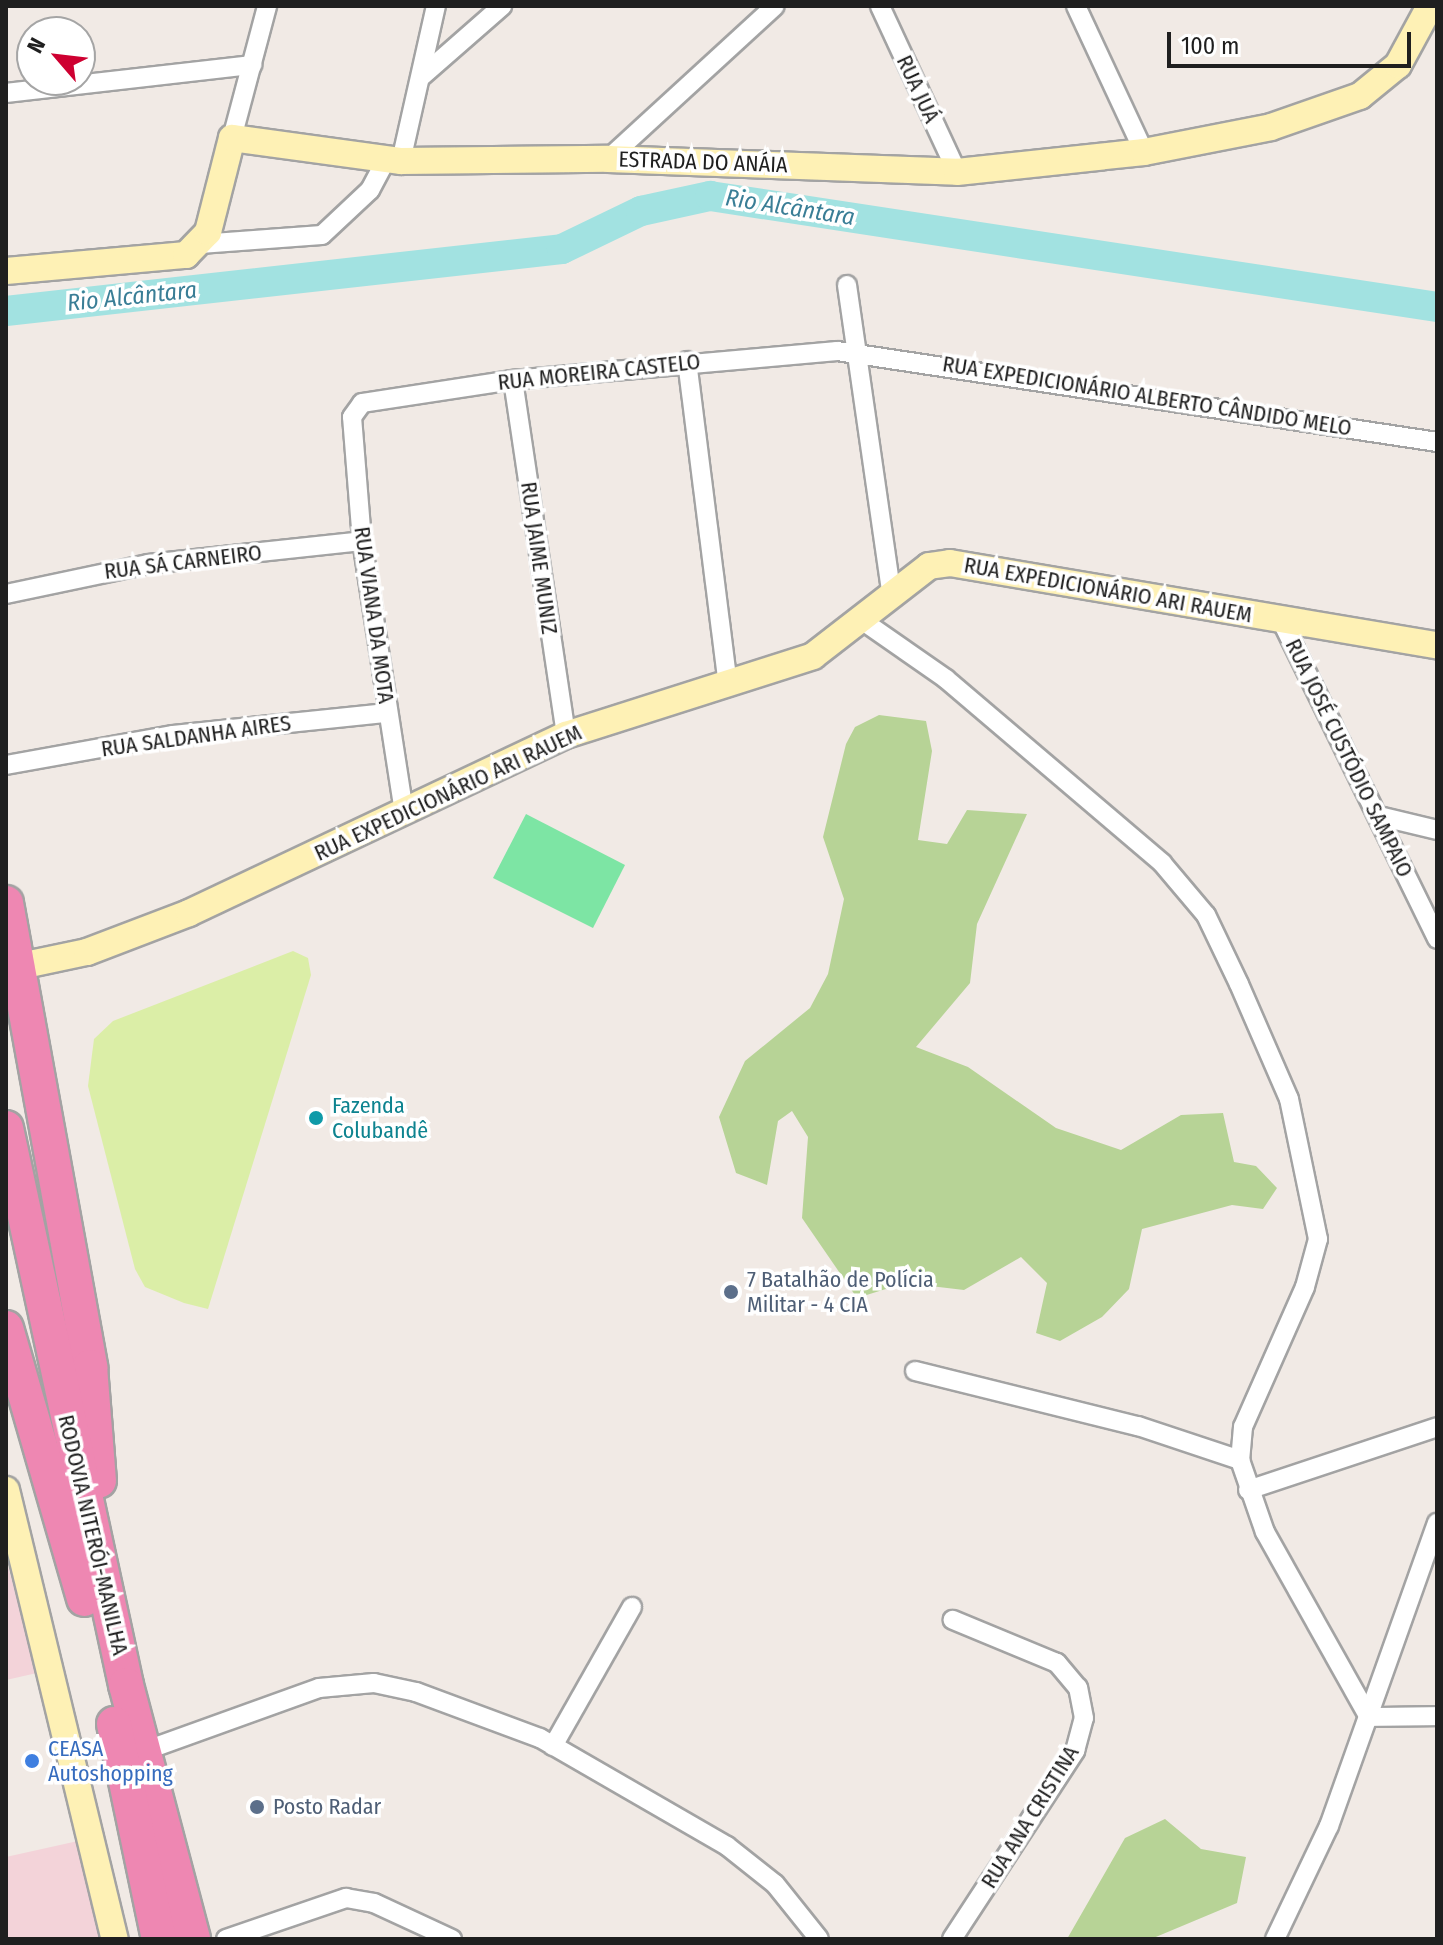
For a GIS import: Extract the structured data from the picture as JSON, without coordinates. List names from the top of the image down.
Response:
{
  "streets": {
    "highway": ["RODOVIA NITERÓI-MANILHA"],
    "street": [
      "RUA JUÁ",
      "ESTRADA DO ANÁIA",
      "RUA MOREIRA CASTELO",
      "RUA EXPEDICIONÁRIO ALBERTO CÂNDIDO MELO",
      "RUA JAIME MUNIZ",
      "RUA SÁ CARNEIRO",
      "RUA EXPEDICIONÁRIO ARI RAUEM",
      "RUA VIANA DA MOTA",
      "RUA SALDANHA AIRES",
      "RUA JOSÉ CUSTÓDIO SAMPAIO",
      "RUA ANA CRISTINA"
    ]
  },
  "crossings": [
    ["RUA JUÁ", "ESTRADA DO ANÁIA"],
    ["RUA MOREIRA CASTELO", "RUA EXPEDICIONÁRIO ALBERTO CÂNDIDO MELO"],
    ["RUA MOREIRA CASTELO", "RUA JAIME MUNIZ"],
    ["RUA MOREIRA CASTELO", "RUA VIANA DA MOTA"],
    ["RUA JAIME MUNIZ", "RUA EXPEDICIONÁRIO ARI RAUEM"],
    ["RUA SÁ CARNEIRO", "RUA VIANA DA MOTA"],
    ["RUA EXPEDICIONÁRIO ARI RAUEM", "RUA VIANA DA MOTA"],
    ["RUA EXPEDICIONÁRIO ARI RAUEM", "RUA JOSÉ CUSTÓDIO SAMPAIO"],
    ["RUA VIANA DA MOTA", "RUA SALDANHA AIRES"]
  ],
  "water": ["Rio Alcântara"],
  "places": [
    "Fazenda Colubandê",
    "7 Batalhão de Polícia Militar - 4 CIA",
    "CEASA Autoshopping",
    "Posto Radar"
  ],
  "scale_bar": "100 m",
  "north": "top left"
}
